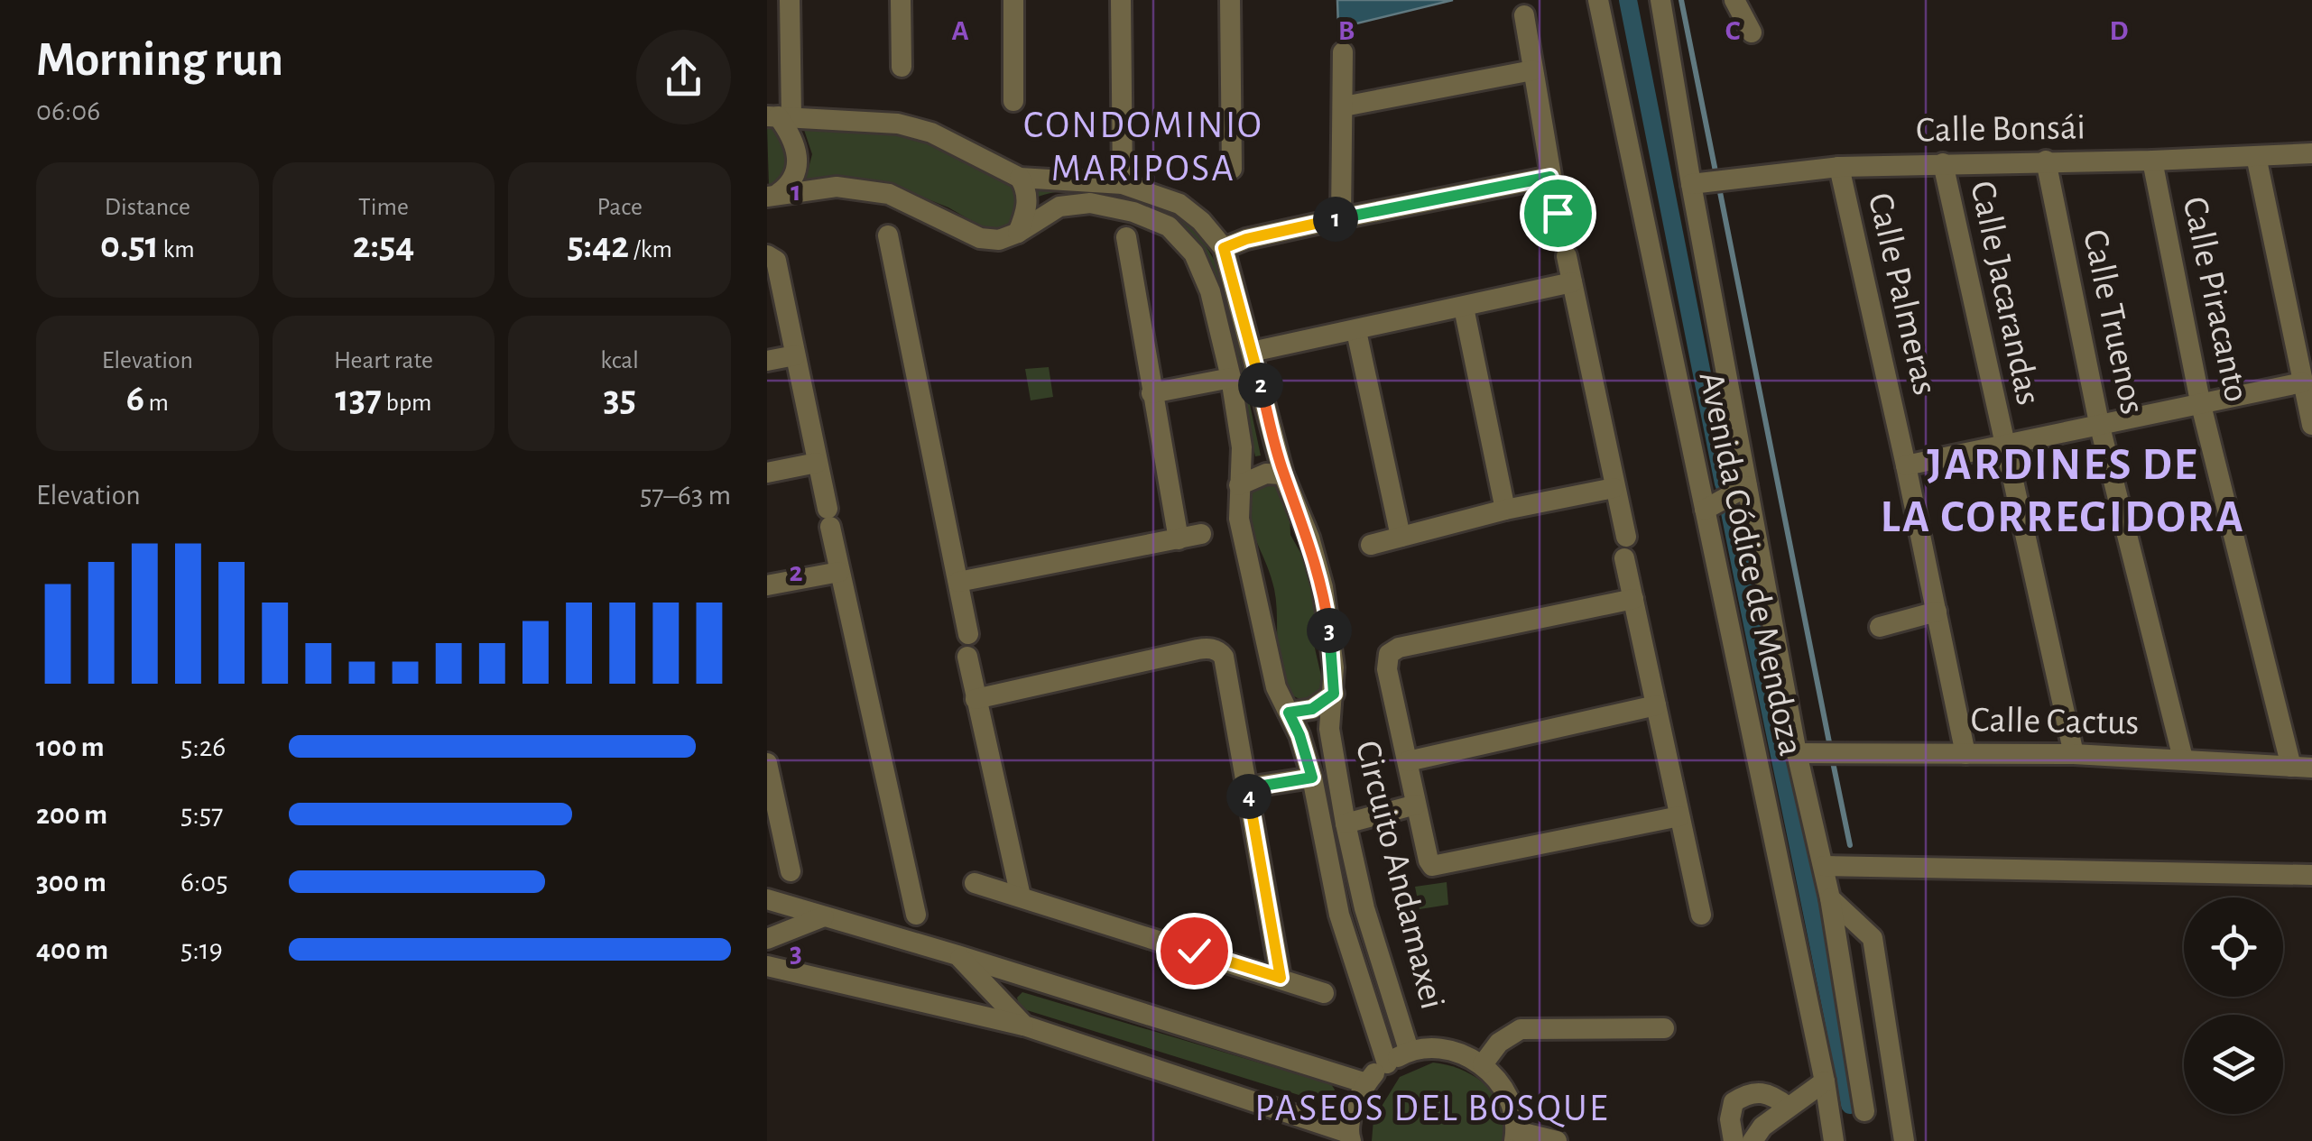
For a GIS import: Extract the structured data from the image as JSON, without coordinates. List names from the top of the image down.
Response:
{
  "streets": {
    "street": [
      "Calle Bonsái",
      "Calle Jacarandas",
      "Calle Palmeras",
      "Calle Piracanto",
      "Calle Truenos",
      "Avenida Códice de Mendoza",
      "Calle Cactus",
      "Circuito Andamaxei"
    ]
  },
  "crossings": [
    ["Calle Bonsái", "Calle Jacarandas"],
    ["Calle Bonsái", "Calle Palmeras"],
    ["Calle Bonsái", "Calle Piracanto"],
    ["Calle Bonsái", "Calle Truenos"],
    ["Calle Jacarandas", "Calle Cactus"],
    ["Calle Palmeras", "Calle Cactus"],
    ["Calle Piracanto", "Calle Cactus"],
    ["Calle Truenos", "Calle Cactus"]
  ],
  "districts": ["CONDOMINIO MARIPOSA", "JARDINES DE LA CORREGIDORA", "PASEOS DEL BOSQUE"],
  "page": {
    "heading": ["Morning run", "06:06"],
    "stats": [
      ["Distance", "0.51 km"],
      ["Time", "2:54"],
      ["Pace", "5:42 /km"],
      ["Elevation", "6 m"],
      ["Heart rate", "137 bpm"],
      ["kcal", "35"]
    ],
    "pins": [
      "1",
      "2",
      "3",
      "4"
    ],
    "chart": ["Elevation", "57–63 m"],
    "list": [
      {
        "name": "100 m",
        "note": "5:26"
      },
      {
        "name": "200 m",
        "note": "5:57"
      },
      {
        "name": "300 m",
        "note": "6:05"
      },
      {
        "name": "400 m",
        "note": "5:19"
      }
    ]
  },
  "grid": {
    "columns": [
      "A",
      "B",
      "C",
      "D"
    ],
    "rows": ["1", "2", "3"]
  }
}
